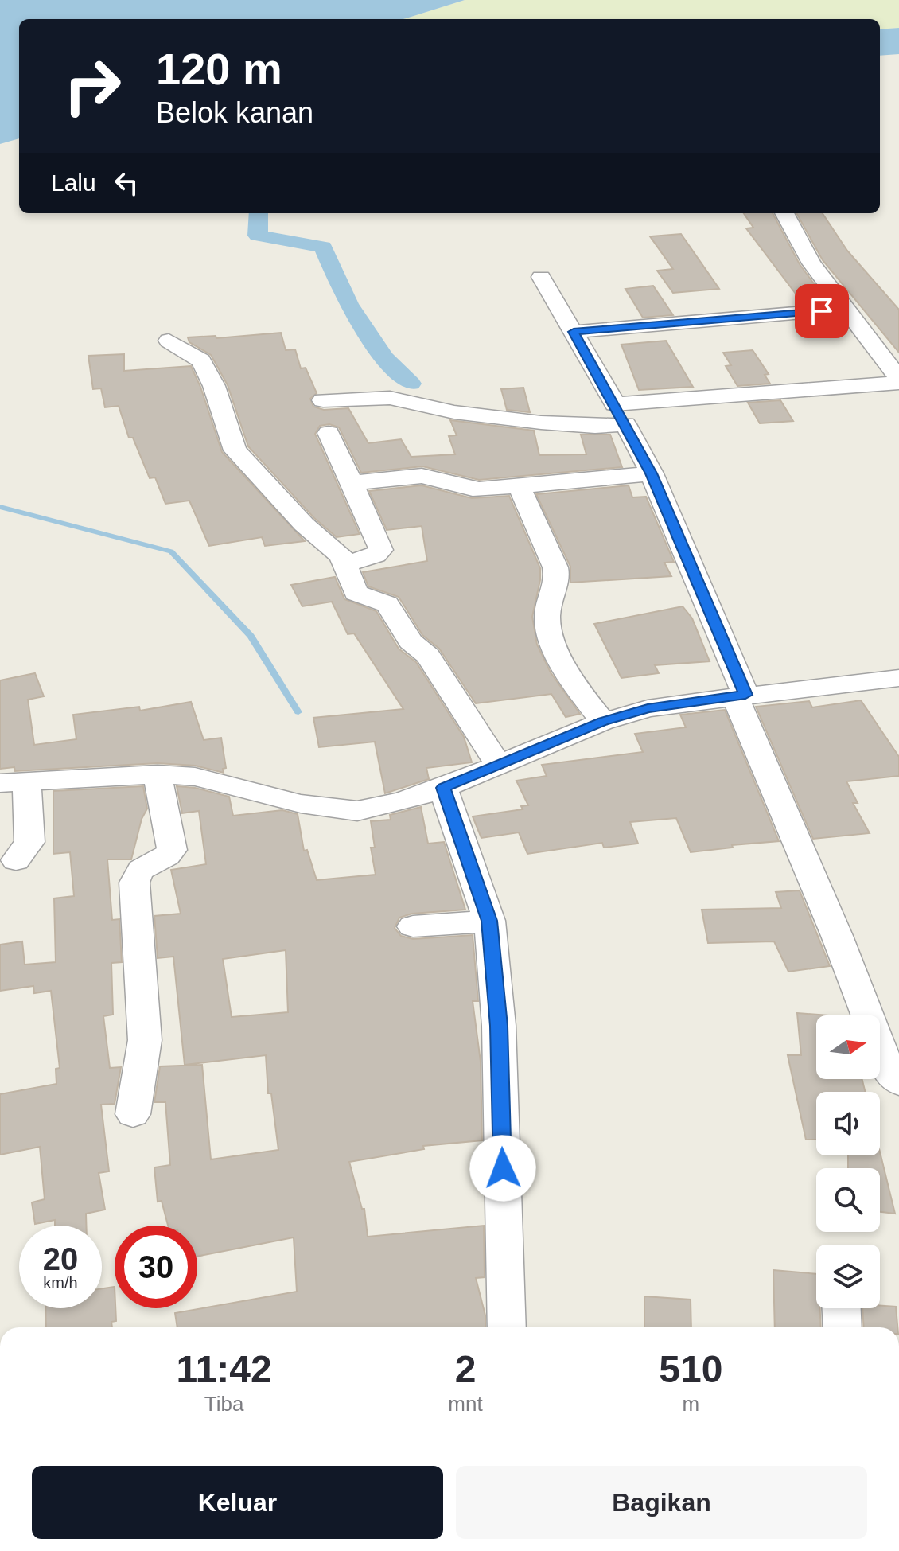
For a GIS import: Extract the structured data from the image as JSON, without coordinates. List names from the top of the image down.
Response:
{
  "north": "right",
  "page": {
    "turn": ["120 m", "Belok kanan"],
    "then": "Lalu",
    "speed": "20 km/h",
    "limit": "30",
    "eta": [
      "11:42",
      "Tiba",
      "2",
      "mnt",
      "510",
      "m"
    ],
    "buttons": ["Keluar", "Bagikan"]
  }
}
